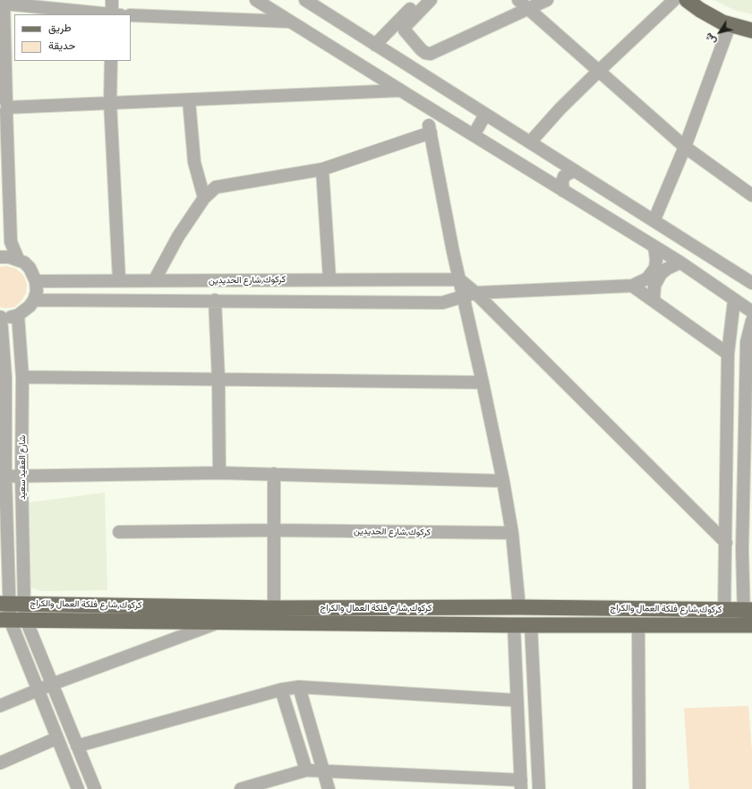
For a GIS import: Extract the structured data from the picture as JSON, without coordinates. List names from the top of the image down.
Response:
{
  "streets": {
    "main road": ["كركوك,شارع فلكة العمال والكراج"],
    "street": ["كركوك,شارع الحديدين", "شارع العقيد سعيد"]
  },
  "crossings": [
    ["شارع العقيد سعيد", "كركوك,شارع فلكة العمال والكراج"]
  ],
  "legend": ["طريق", "حديقة"],
  "north": "bottom left"
}
